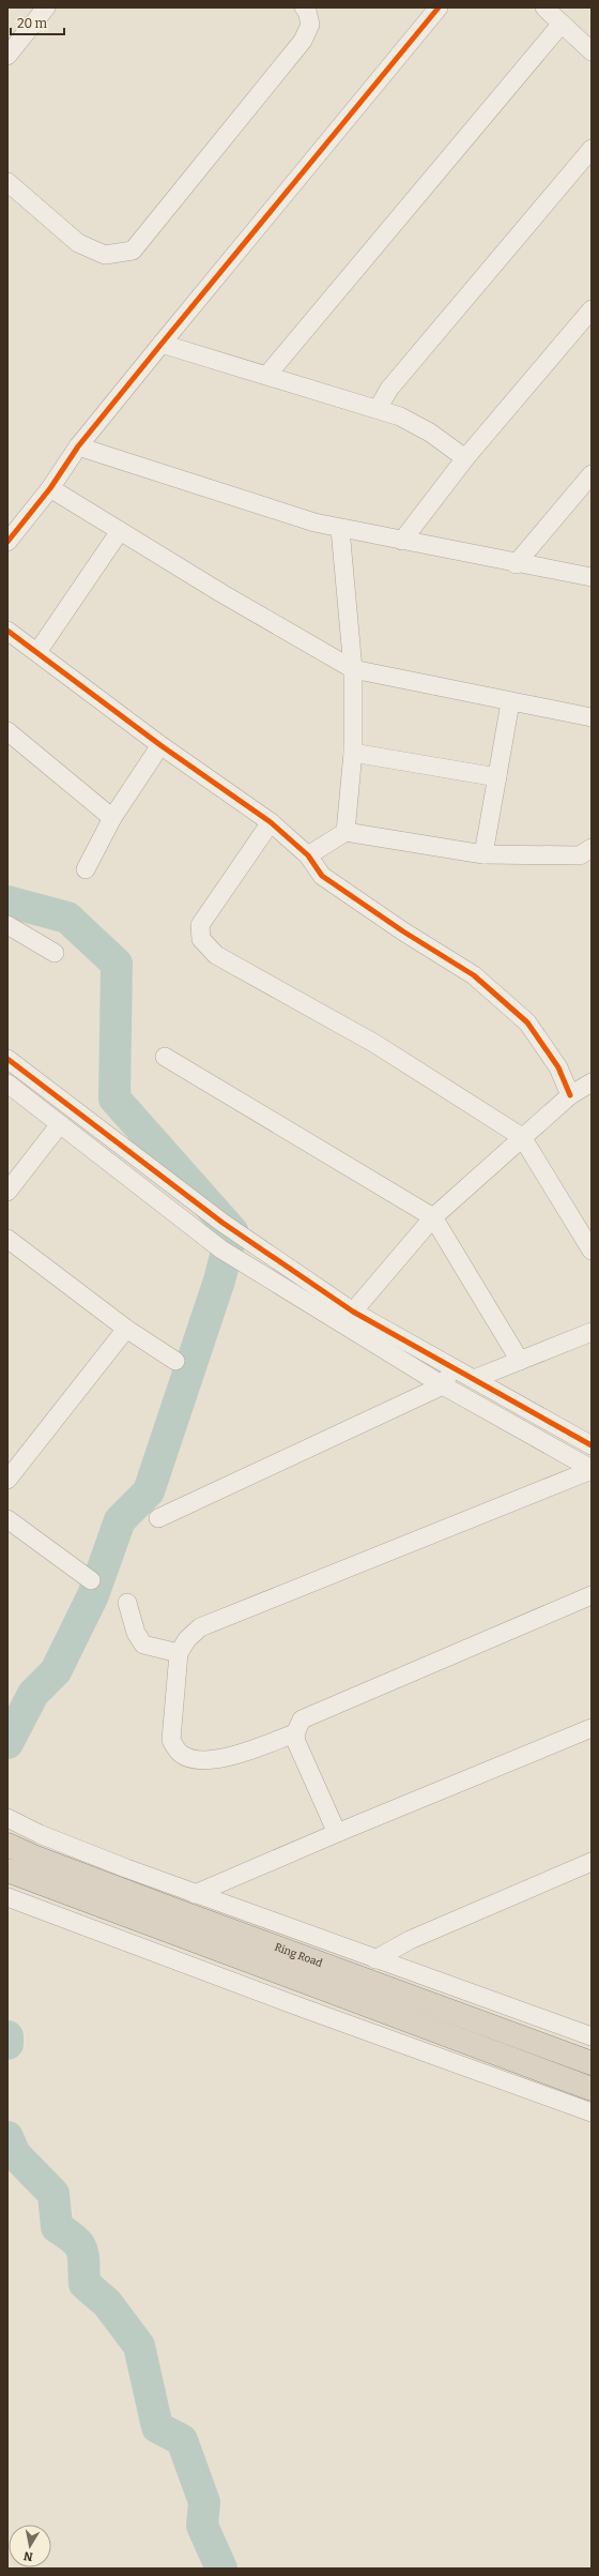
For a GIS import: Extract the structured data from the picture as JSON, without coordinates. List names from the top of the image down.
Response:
{
  "streets": {
    "highway": ["Ring Road"]
  },
  "scale_bar": "20 m",
  "north": "bottom"
}
